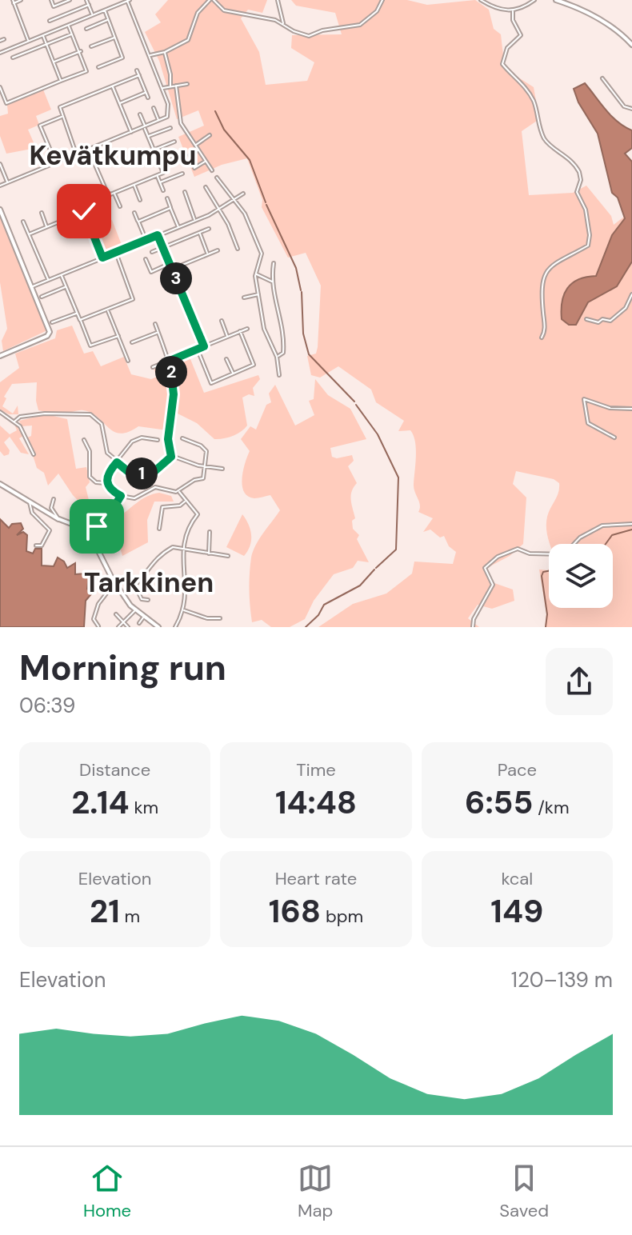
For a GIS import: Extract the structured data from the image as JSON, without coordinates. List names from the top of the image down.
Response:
{
  "districts": ["Kevätkumpu", "Tarkkinen"],
  "page": {
    "pins": ["3", "2", "1"],
    "heading": ["Morning run", "06:39"],
    "stats": [
      ["Distance", "2.14 km"],
      ["Time", "14:48"],
      ["Pace", "6:55 /km"],
      ["Elevation", "21 m"],
      ["Heart rate", "168 bpm"],
      ["kcal", "149"]
    ],
    "chart": ["Elevation", "120–139 m"],
    "tabs": ["Home", "Map", "Saved"]
  }
}
